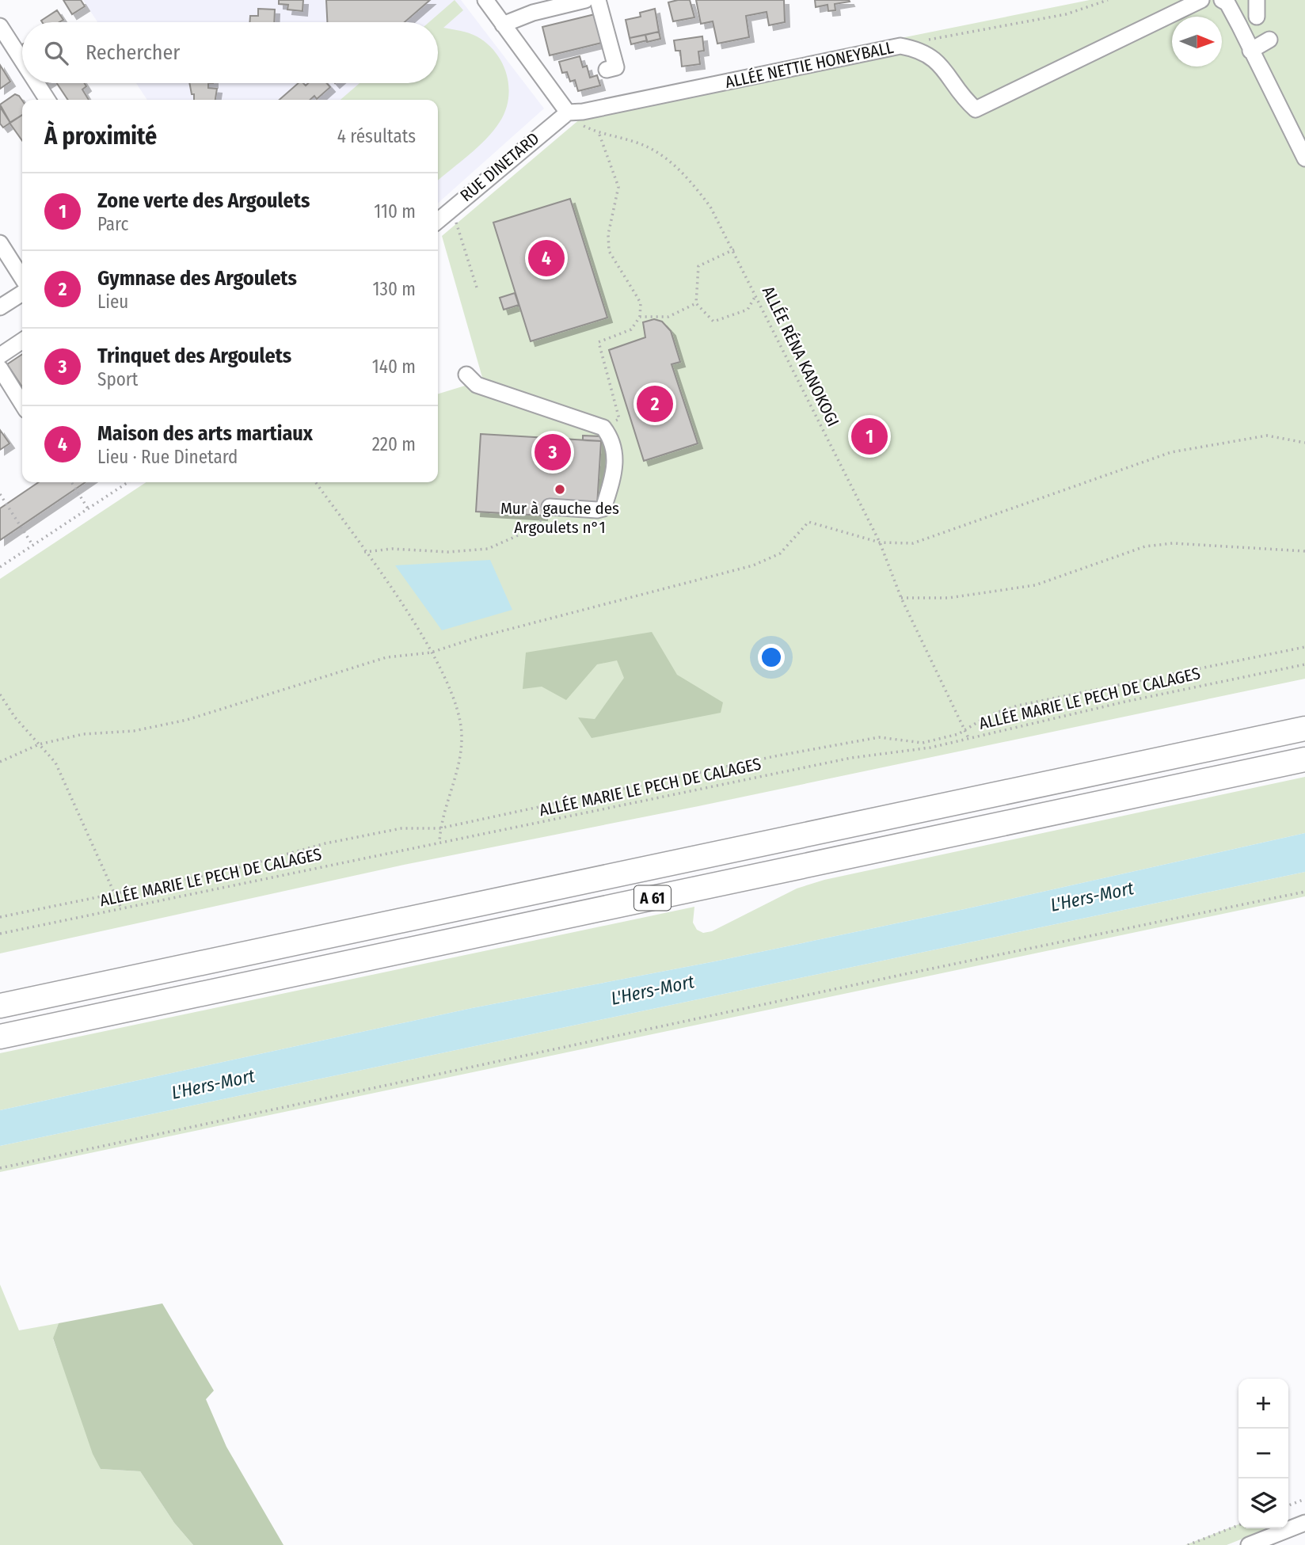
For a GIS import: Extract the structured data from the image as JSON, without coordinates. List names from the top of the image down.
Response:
{
  "streets": {
    "highway": ["A 61"],
    "street": ["ALLÉE NETTIE HONEYBALL", "RUE DINETARD"],
    "path": ["ALLÉE RÉNA KANOKOGI", "ALLÉE MARIE LE PECH DE CALAGES"]
  },
  "crossings": [
    ["ALLÉE NETTIE HONEYBALL", "RUE DINETARD"],
    ["ALLÉE NETTIE HONEYBALL", "ALLÉE RÉNA KANOKOGI"],
    ["RUE DINETARD", "ALLÉE RÉNA KANOKOGI"],
    ["ALLÉE RÉNA KANOKOGI", "ALLÉE MARIE LE PECH DE CALAGES"]
  ],
  "water": ["L'Hers-Mort"],
  "places": ["Mur à gauche des Argoulets n°1"],
  "north": "right",
  "page": {
    "search": "Rechercher",
    "heading": ["À proximité", "4 résultats"],
    "list": [
      {
        "mark": "1",
        "name": "Zone verte des Argoulets",
        "note": "Parc",
        "value": "110 m"
      },
      {
        "mark": "2",
        "name": "Gymnase des Argoulets",
        "note": "Lieu",
        "value": "130 m"
      },
      {
        "mark": "3",
        "name": "Trinquet des Argoulets",
        "note": "Sport",
        "value": "140 m"
      },
      {
        "mark": "4",
        "name": "Maison des arts martiaux",
        "note": "Lieu · Rue Dinetard",
        "value": "220 m"
      }
    ],
    "pins": [
      "4",
      "2",
      "1",
      "3"
    ],
    "map_buttons": ["+", "−"]
  }
}
